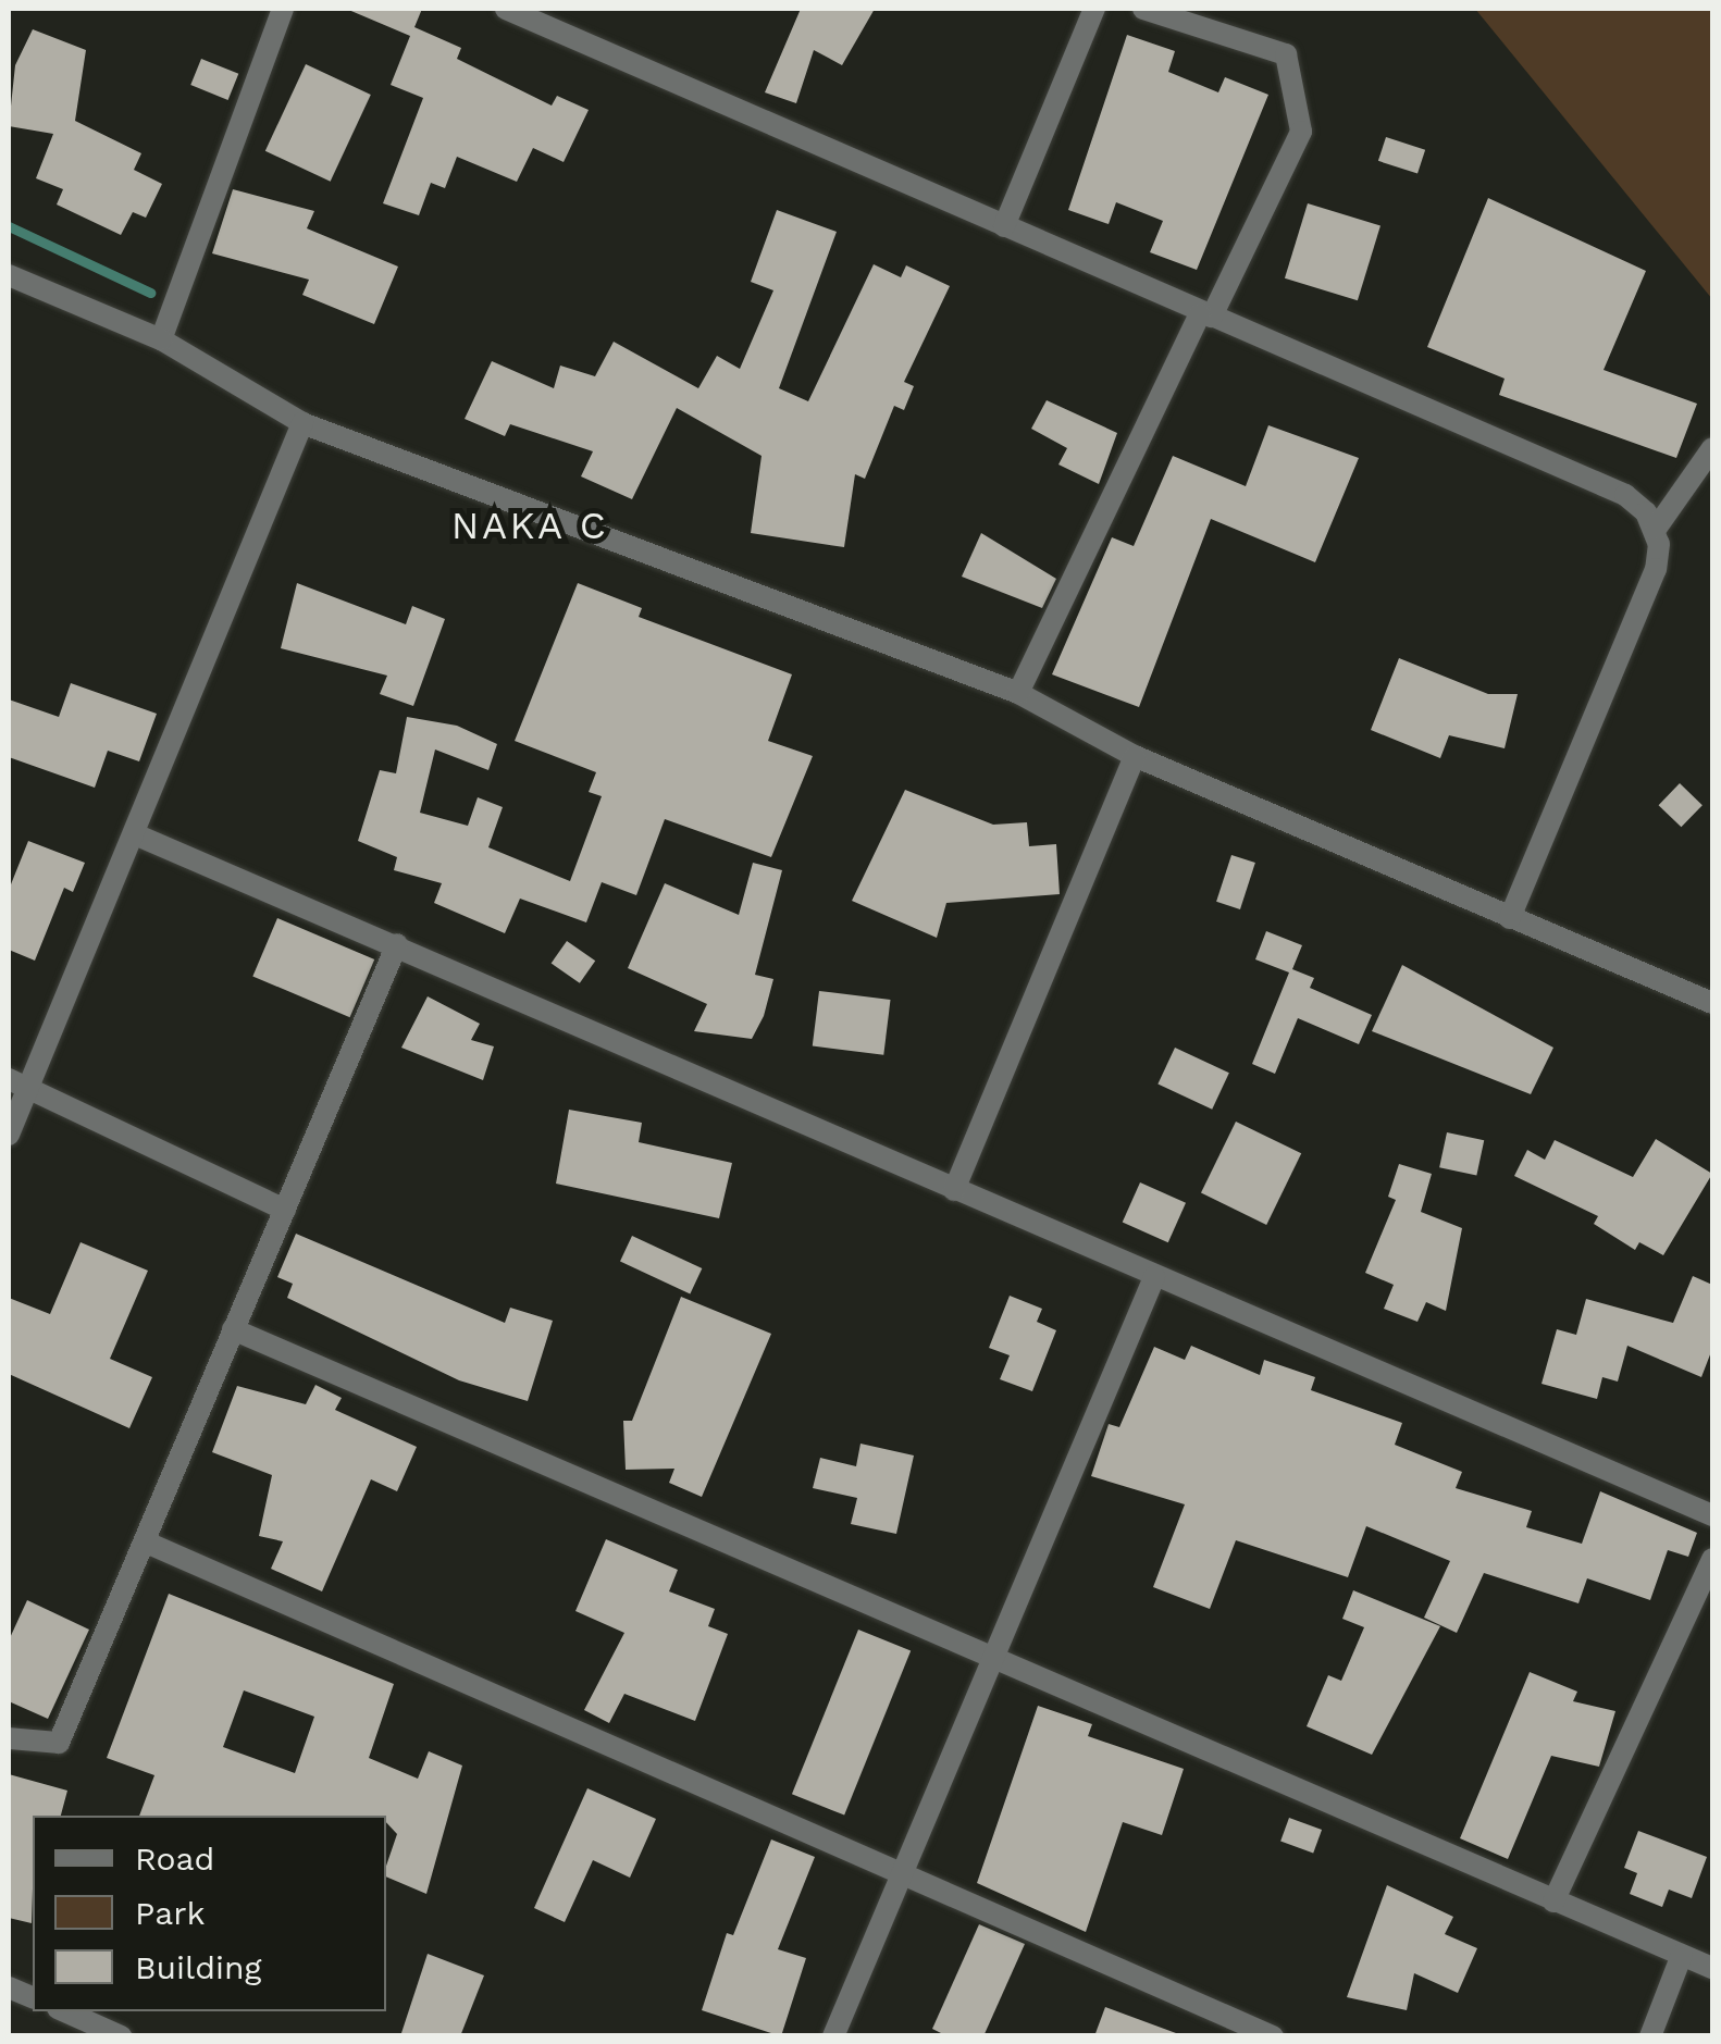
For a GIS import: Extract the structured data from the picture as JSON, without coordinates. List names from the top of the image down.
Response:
{
  "districts": ["NAKA C"],
  "legend": ["Road", "Park", "Building"]
}
